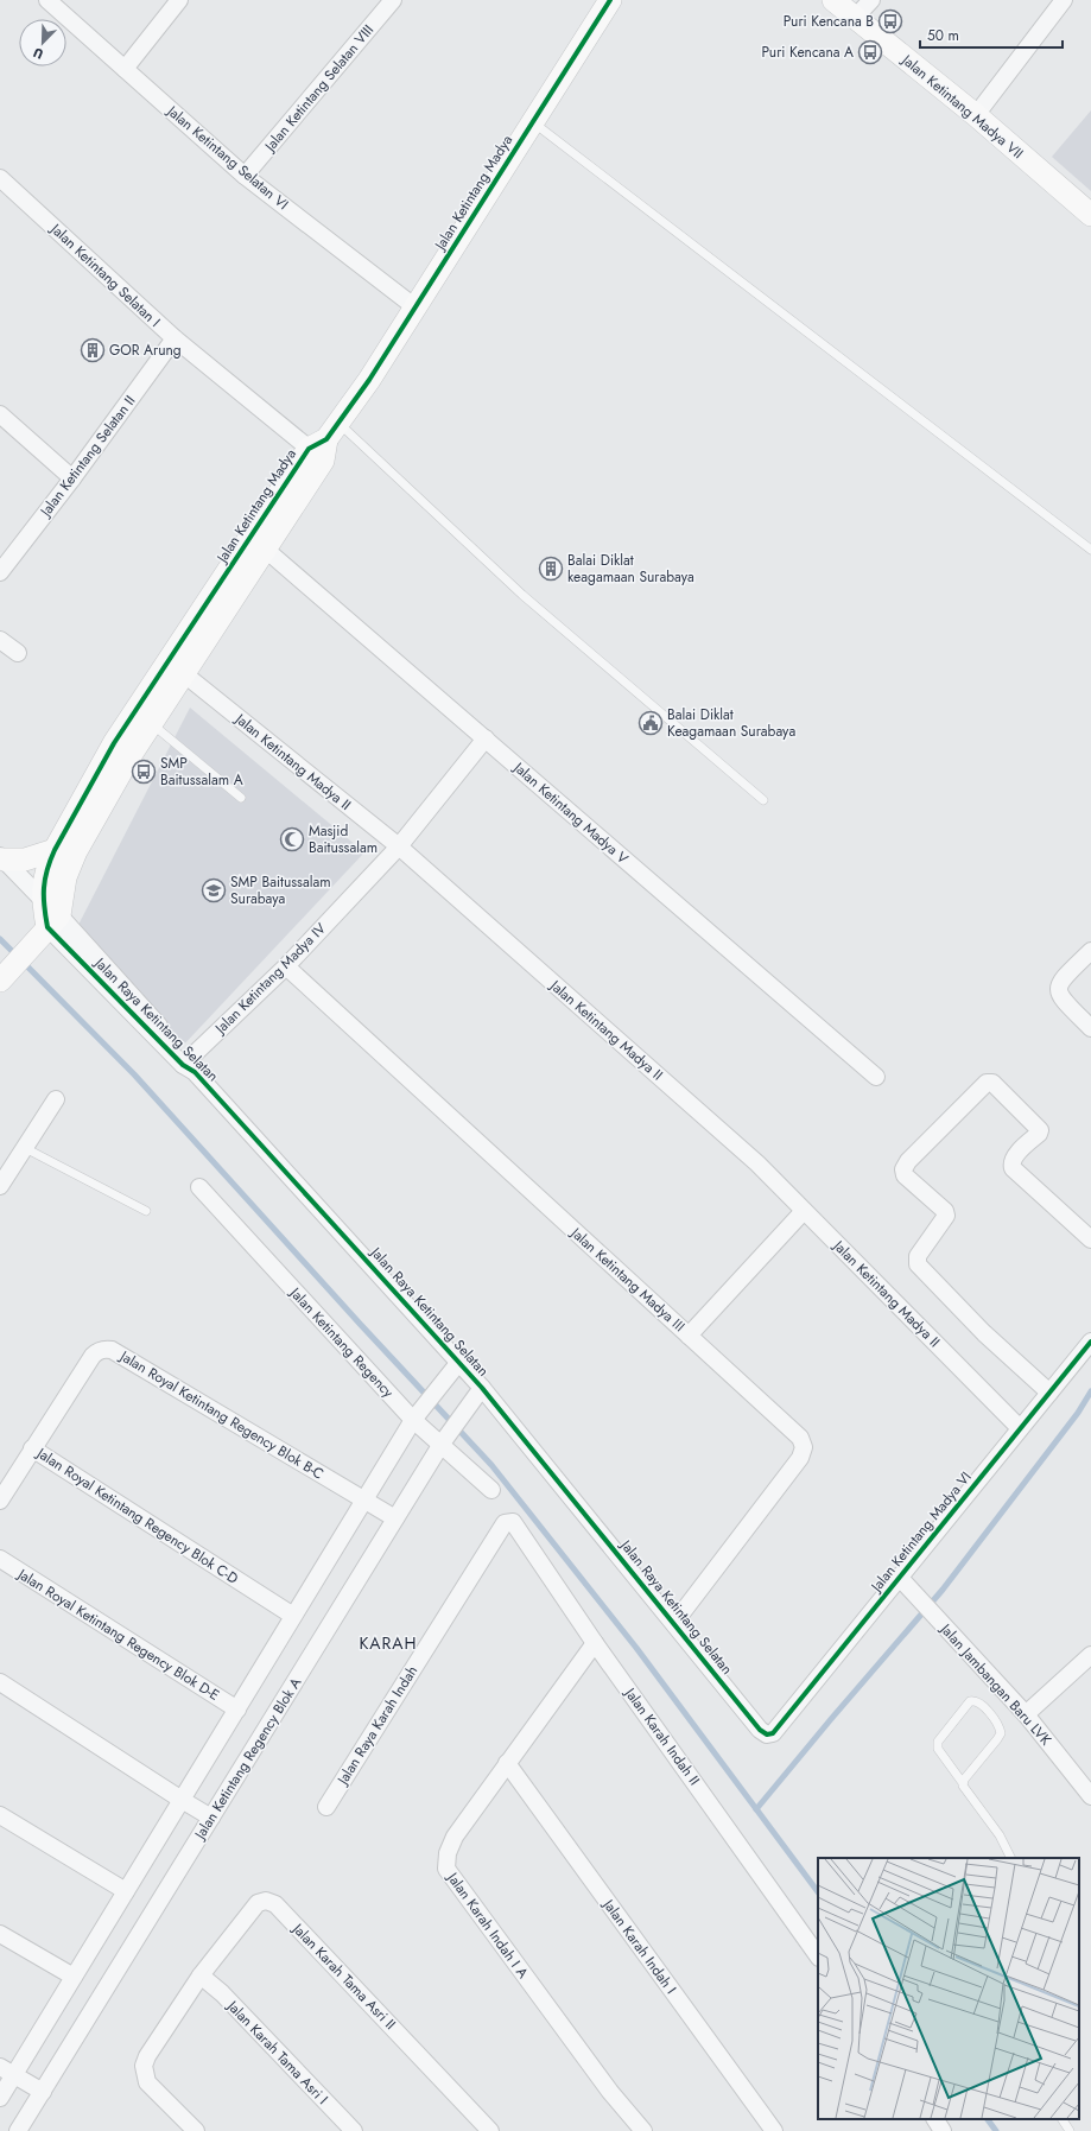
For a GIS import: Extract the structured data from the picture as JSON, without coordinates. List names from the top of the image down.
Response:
{
  "streets": {
    "street": [
      "Jalan Ketintang Selatan VIII",
      "Jalan Ketintang Madya VII",
      "Jalan Ketintang Selatan VI",
      "Jalan Ketintang Madya",
      "Jalan Ketintang Selatan I",
      "Jalan Ketintang Selatan II",
      "Jalan Ketintang Madya II",
      "Jalan Ketintang Madya V",
      "Jalan Ketintang Madya IV",
      "Jalan Raya Ketintang Selatan",
      "Jalan Ketintang Madya III",
      "Jalan Ketintang Regency",
      "Jalan Royal Ketintang Regency Blok B-C",
      "Jalan Royal Ketintang Regency Blok C-D",
      "Jalan Ketintang Madya VI",
      "Jalan Royal Ketintang Regency Blok D-E",
      "Jalan Jambangan Baru LVK",
      "Jalan Raya Karah Indah",
      "Jalan Karah Indah II",
      "Jalan Ketintang Regency Blok A",
      "Jalan Karah Indah I A",
      "Jalan Karah Indah I",
      "Jalan Karah Tama Asri II",
      "Jalan Karah Tama Asri I"
    ]
  },
  "crossings": [
    ["Jalan Ketintang Selatan VIII", "Jalan Ketintang Selatan VI"],
    ["Jalan Ketintang Selatan VI", "Jalan Ketintang Madya"],
    ["Jalan Ketintang Madya", "Jalan Ketintang Selatan I"],
    ["Jalan Ketintang Madya", "Jalan Ketintang Madya II"],
    ["Jalan Ketintang Madya", "Jalan Ketintang Madya V"],
    ["Jalan Ketintang Madya", "Jalan Raya Ketintang Selatan"],
    ["Jalan Ketintang Selatan I", "Jalan Ketintang Selatan II"],
    ["Jalan Ketintang Madya II", "Jalan Ketintang Madya IV"],
    ["Jalan Ketintang Madya II", "Jalan Ketintang Madya VI"],
    ["Jalan Ketintang Madya V", "Jalan Ketintang Madya IV"],
    ["Jalan Ketintang Madya IV", "Jalan Raya Ketintang Selatan"],
    ["Jalan Ketintang Madya IV", "Jalan Ketintang Madya III"],
    ["Jalan Raya Ketintang Selatan", "Jalan Ketintang Madya III"],
    ["Jalan Raya Ketintang Selatan", "Jalan Ketintang Madya VI"],
    ["Jalan Raya Ketintang Selatan", "Jalan Ketintang Regency Blok A"],
    ["Jalan Ketintang Regency", "Jalan Ketintang Regency Blok A"],
    ["Jalan Royal Ketintang Regency Blok B-C", "Jalan Royal Ketintang Regency Blok C-D"],
    ["Jalan Royal Ketintang Regency Blok B-C", "Jalan Ketintang Regency Blok A"],
    ["Jalan Ketintang Madya VI", "Jalan Jambangan Baru LVK"],
    ["Jalan Raya Karah Indah", "Jalan Karah Indah II"],
    ["Jalan Karah Indah II", "Jalan Karah Indah I A"],
    ["Jalan Karah Indah I A", "Jalan Karah Indah I"],
    ["Jalan Karah Tama Asri II", "Jalan Karah Tama Asri I"]
  ],
  "districts": ["KARAH"],
  "places": {
    "bus stop": ["Puri Kencana B", "Puri Kencana A", "SMP Baitussalam A"],
    "building": ["GOR Arung", "Balai Diklat keagamaan Surabaya"],
    "public building": ["Balai Diklat Keagamaan Surabaya"],
    "mosque": ["Masjid Baitussalam"],
    "school or university": ["SMP Baitussalam Surabaya"]
  },
  "scale_bar": "50 m",
  "north": "bottom left"
}
